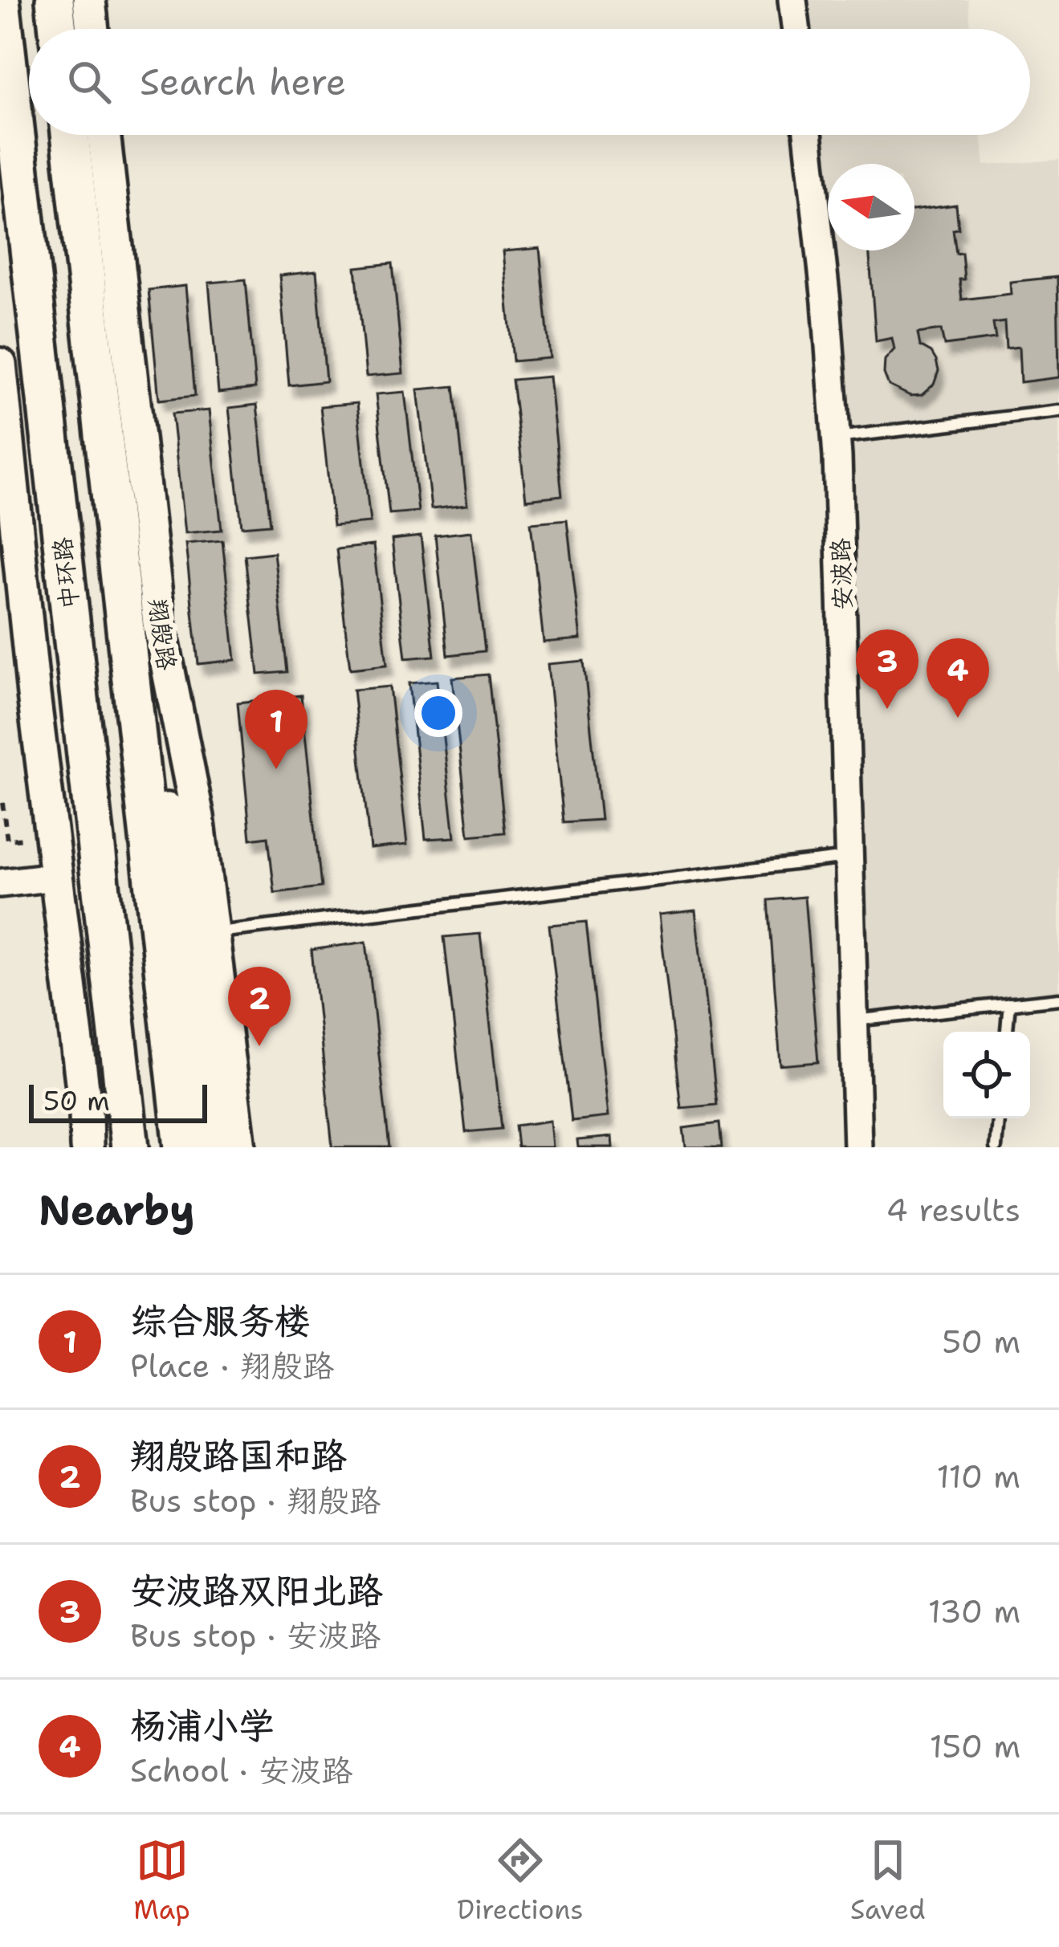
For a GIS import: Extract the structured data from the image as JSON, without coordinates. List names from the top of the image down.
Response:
{
  "streets": {
    "highway": ["中环路"],
    "main road": ["翔殷路"],
    "street": ["安波路"]
  },
  "scale_bar": "50 m",
  "north": "left",
  "page": {
    "search": "Search here",
    "pins": [
      "3",
      "4",
      "1",
      "2"
    ],
    "scale": "50 m",
    "heading": ["Nearby", "4 results"],
    "list": [
      {
        "mark": "1",
        "name": "综合服务楼",
        "note": "Place · 翔殷路",
        "value": "50 m"
      },
      {
        "mark": "2",
        "name": "翔殷路国和路",
        "note": "Bus stop · 翔殷路",
        "value": "110 m"
      },
      {
        "mark": "3",
        "name": "安波路双阳北路",
        "note": "Bus stop · 安波路",
        "value": "130 m"
      },
      {
        "mark": "4",
        "name": "杨浦小学",
        "note": "School · 安波路",
        "value": "150 m"
      }
    ],
    "nav": ["Map", "Directions", "Saved"]
  }
}
